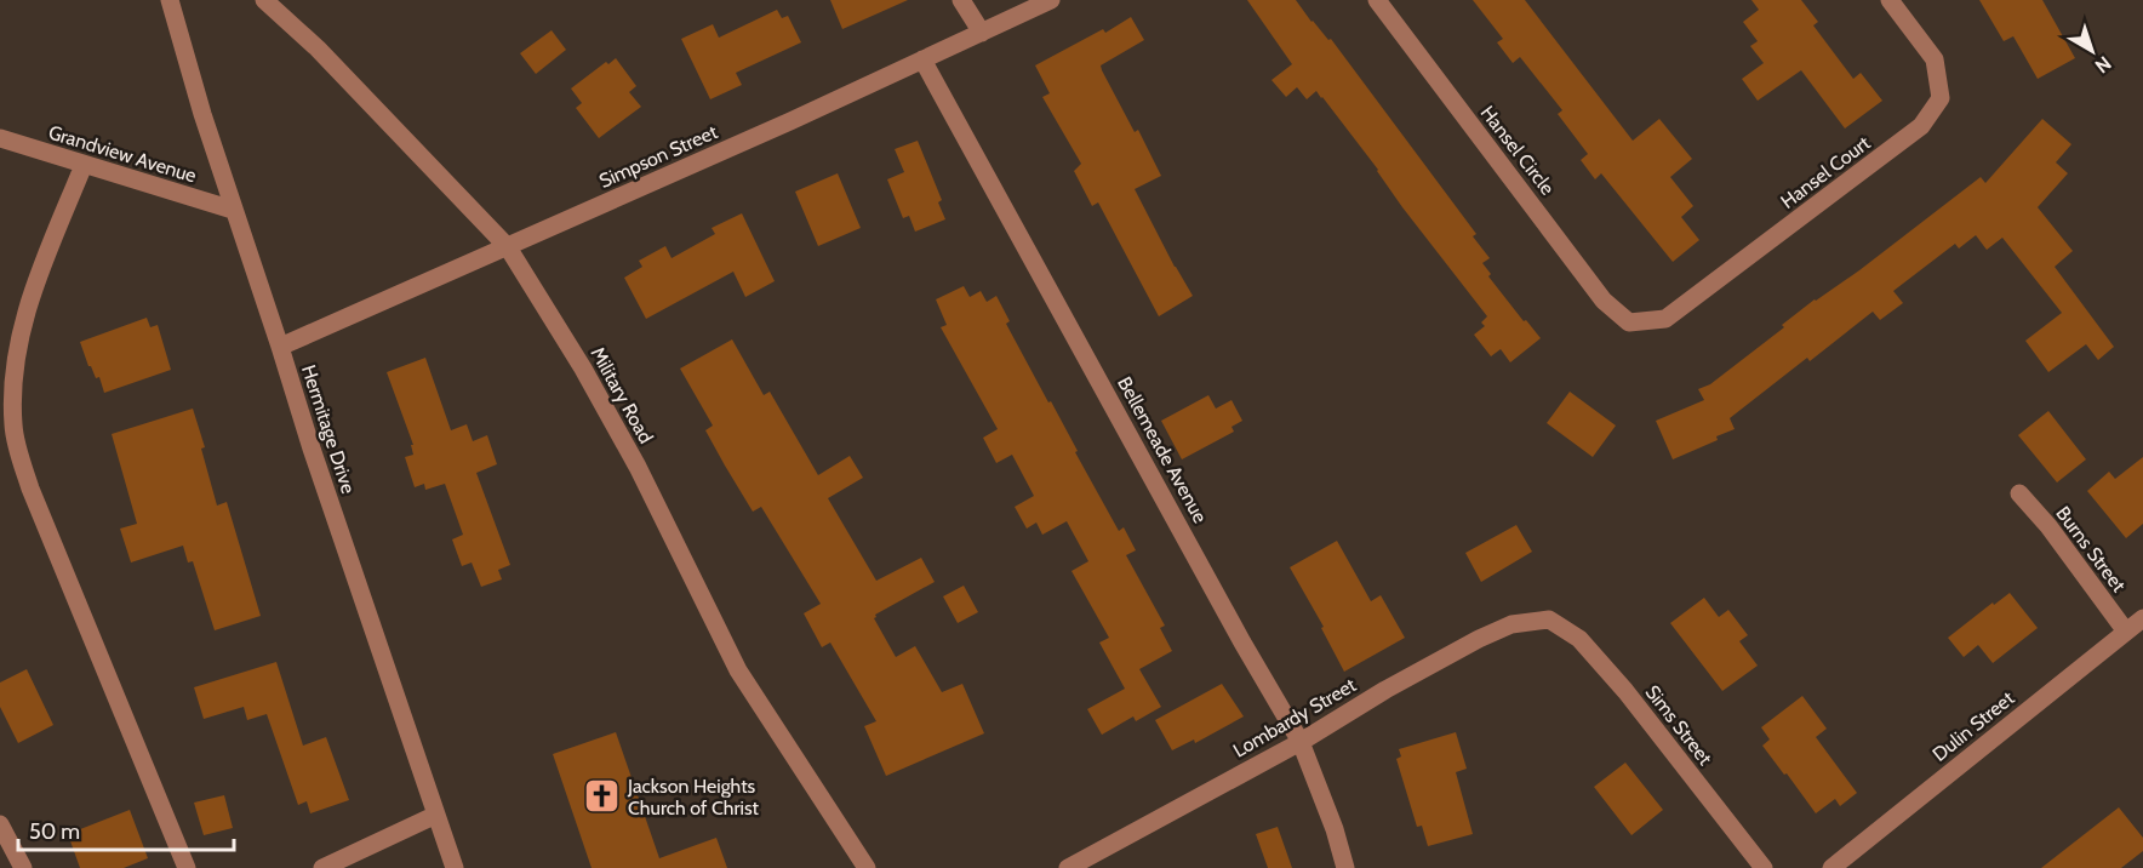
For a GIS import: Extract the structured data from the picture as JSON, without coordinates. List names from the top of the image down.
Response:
{
  "streets": {
    "street": [
      "Hansel Circle",
      "Grandview Avenue",
      "Simpson Street",
      "Hansel Court",
      "Military Road",
      "Hermitage Drive",
      "Bellemeade Avenue",
      "Burns Street",
      "Lombardy Street",
      "Sims Street",
      "Dulin Street"
    ]
  },
  "crossings": [
    ["Hansel Circle", "Hansel Court"],
    ["Grandview Avenue", "Hermitage Drive"],
    ["Simpson Street", "Military Road"],
    ["Simpson Street", "Hermitage Drive"],
    ["Simpson Street", "Bellemeade Avenue"],
    ["Bellemeade Avenue", "Lombardy Street"],
    ["Burns Street", "Dulin Street"],
    ["Lombardy Street", "Sims Street"]
  ],
  "places": {
    "church": ["Jackson Heights Church of Christ"]
  },
  "scale_bar": "50 m",
  "north": "bottom right"
}
